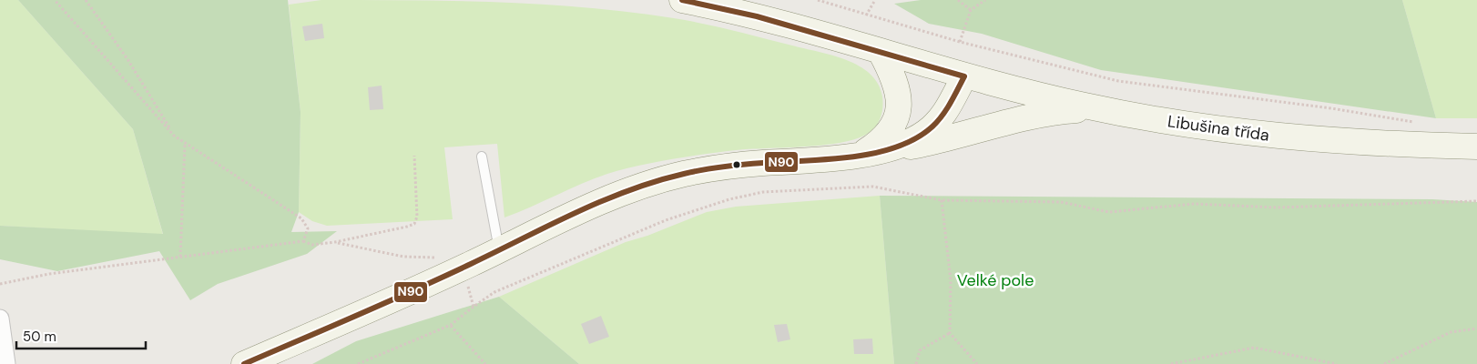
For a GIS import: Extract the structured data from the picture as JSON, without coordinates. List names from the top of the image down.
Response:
{
  "streets": {
    "street": ["Libušina třída"]
  },
  "parks": ["Velké pole"],
  "lines": ["transit line N90"],
  "scale_bar": "50 m"
}
